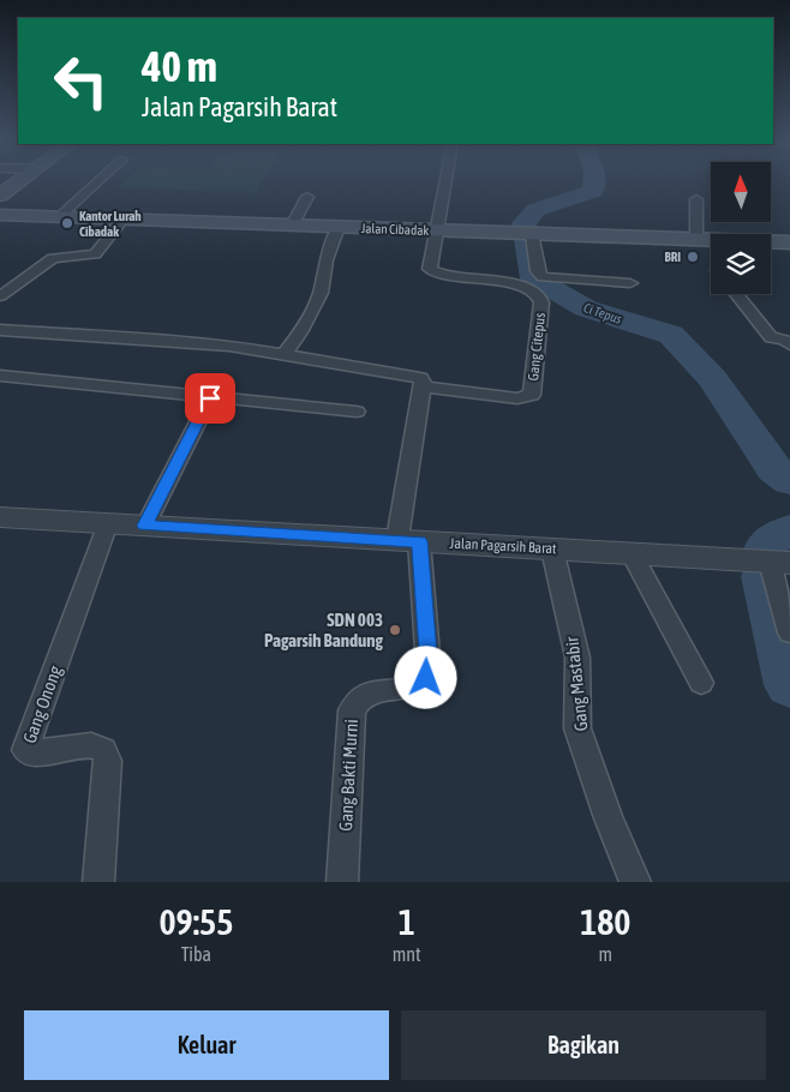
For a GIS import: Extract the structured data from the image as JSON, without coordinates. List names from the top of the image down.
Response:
{
  "streets": {
    "main road": ["Jalan Cibadak"],
    "street": [
      "Gang Citepus",
      "Jalan Pagarsih Barat",
      "Gang Mastabir",
      "Gang Onong",
      "Gang Bakti Murni"
    ]
  },
  "crossings": [
    ["Jalan Cibadak", "Gang Citepus"],
    ["Jalan Pagarsih Barat", "Gang Mastabir"],
    ["Jalan Pagarsih Barat", "Gang Onong"],
    ["Jalan Pagarsih Barat", "Gang Bakti Murni"]
  ],
  "water": ["Ci Tepus"],
  "places": ["Kantor Lurah Cibadak", "BRI", "SDN 003 Pagarsih Bandung"],
  "north": "top",
  "page": {
    "turn": ["40 m", "Jalan Pagarsih Barat"],
    "eta": [
      "09:55",
      "Tiba",
      "1",
      "mnt",
      "180",
      "m"
    ],
    "buttons": ["Keluar", "Bagikan"]
  }
}
